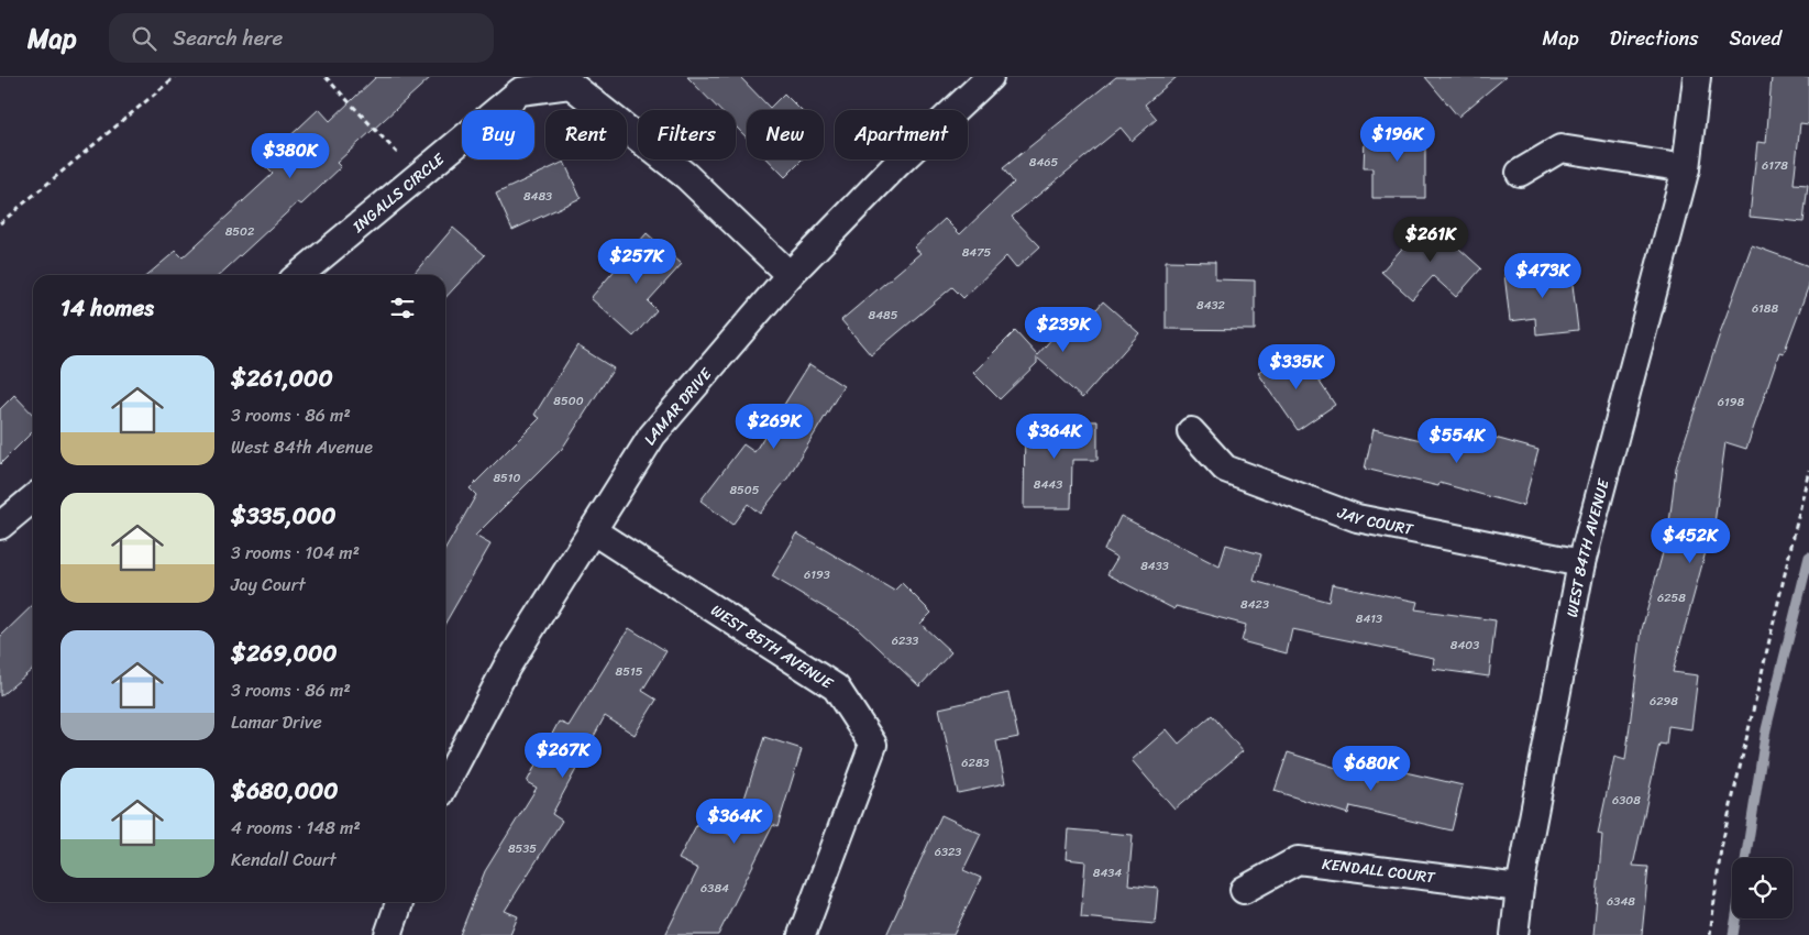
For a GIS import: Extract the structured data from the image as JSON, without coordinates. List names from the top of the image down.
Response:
{
  "streets": {
    "street": [
      "INGALLS CIRCLE",
      "LAMAR DRIVE",
      "JAY COURT",
      "WEST 84TH AVENUE",
      "WEST 85TH AVENUE",
      "KENDALL COURT"
    ]
  },
  "crossings": [
    ["INGALLS CIRCLE", "LAMAR DRIVE"],
    ["LAMAR DRIVE", "WEST 85TH AVENUE"],
    ["JAY COURT", "WEST 84TH AVENUE"],
    ["WEST 84TH AVENUE", "KENDALL COURT"]
  ],
  "house_numbers": [
    "8465",
    "6178",
    "8483",
    "8502",
    "8475",
    "8432",
    "6188",
    "8485",
    "8500",
    "6198",
    "8510",
    "8443",
    "8505",
    "8433",
    "6193",
    "6258",
    "8423",
    "8413",
    "6233",
    "8403",
    "8515",
    "6298",
    "6283",
    "6308",
    "8535",
    "6323",
    "8434",
    "6384",
    "6348"
  ],
  "page": {
    "header": "Map",
    "search": "Search here",
    "nav": ["Map", "Directions", "Saved"],
    "chip": [
      "Buy",
      "Rent",
      "Filters",
      "New",
      "Apartment"
    ],
    "price": [
      "$196K",
      "$380K",
      "$261K",
      "$257K",
      "$473K",
      "$239K",
      "$335K",
      "$269K",
      "$364K",
      "$554K",
      "$452K",
      "$267K",
      "$680K",
      "$364K"
    ],
    "heading": "14 homes",
    "list": [
      {
        "name": "$261,000",
        "note": "3 rooms · 86 m² · West 84th Avenue"
      },
      {
        "name": "$335,000",
        "note": "3 rooms · 104 m² · Jay Court"
      },
      {
        "name": "$269,000",
        "note": "3 rooms · 86 m² · Lamar Drive"
      },
      {
        "name": "$680,000",
        "note": "4 rooms · 148 m² · Kendall Court"
      }
    ]
  }
}
